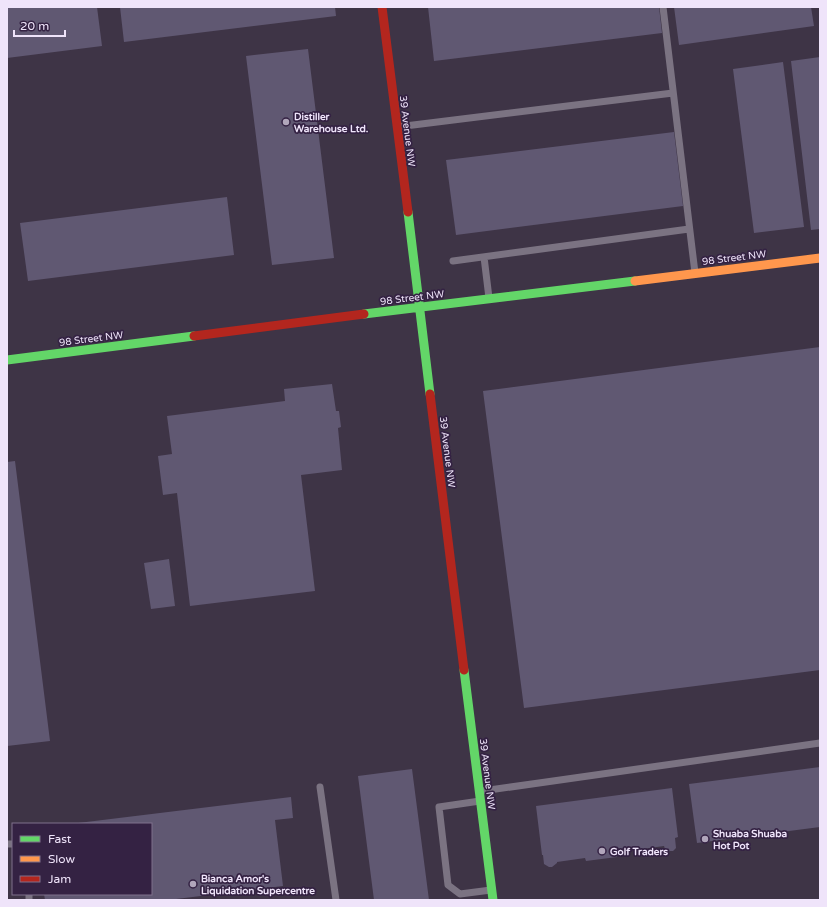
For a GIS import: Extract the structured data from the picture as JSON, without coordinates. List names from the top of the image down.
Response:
{
  "streets": {
    "street": ["39 Avenue NW", "98 Street NW"]
  },
  "crossings": [
    ["39 Avenue NW", "98 Street NW"]
  ],
  "places": [
    "Distiller Warehouse Ltd.",
    "Shuaba Shuaba Hot Pot",
    "Golf Traders",
    "Bianca Amor's Liquidation Supercentre"
  ],
  "legend": ["Fast", "Slow", "Jam"],
  "scale_bar": "20 m"
}
